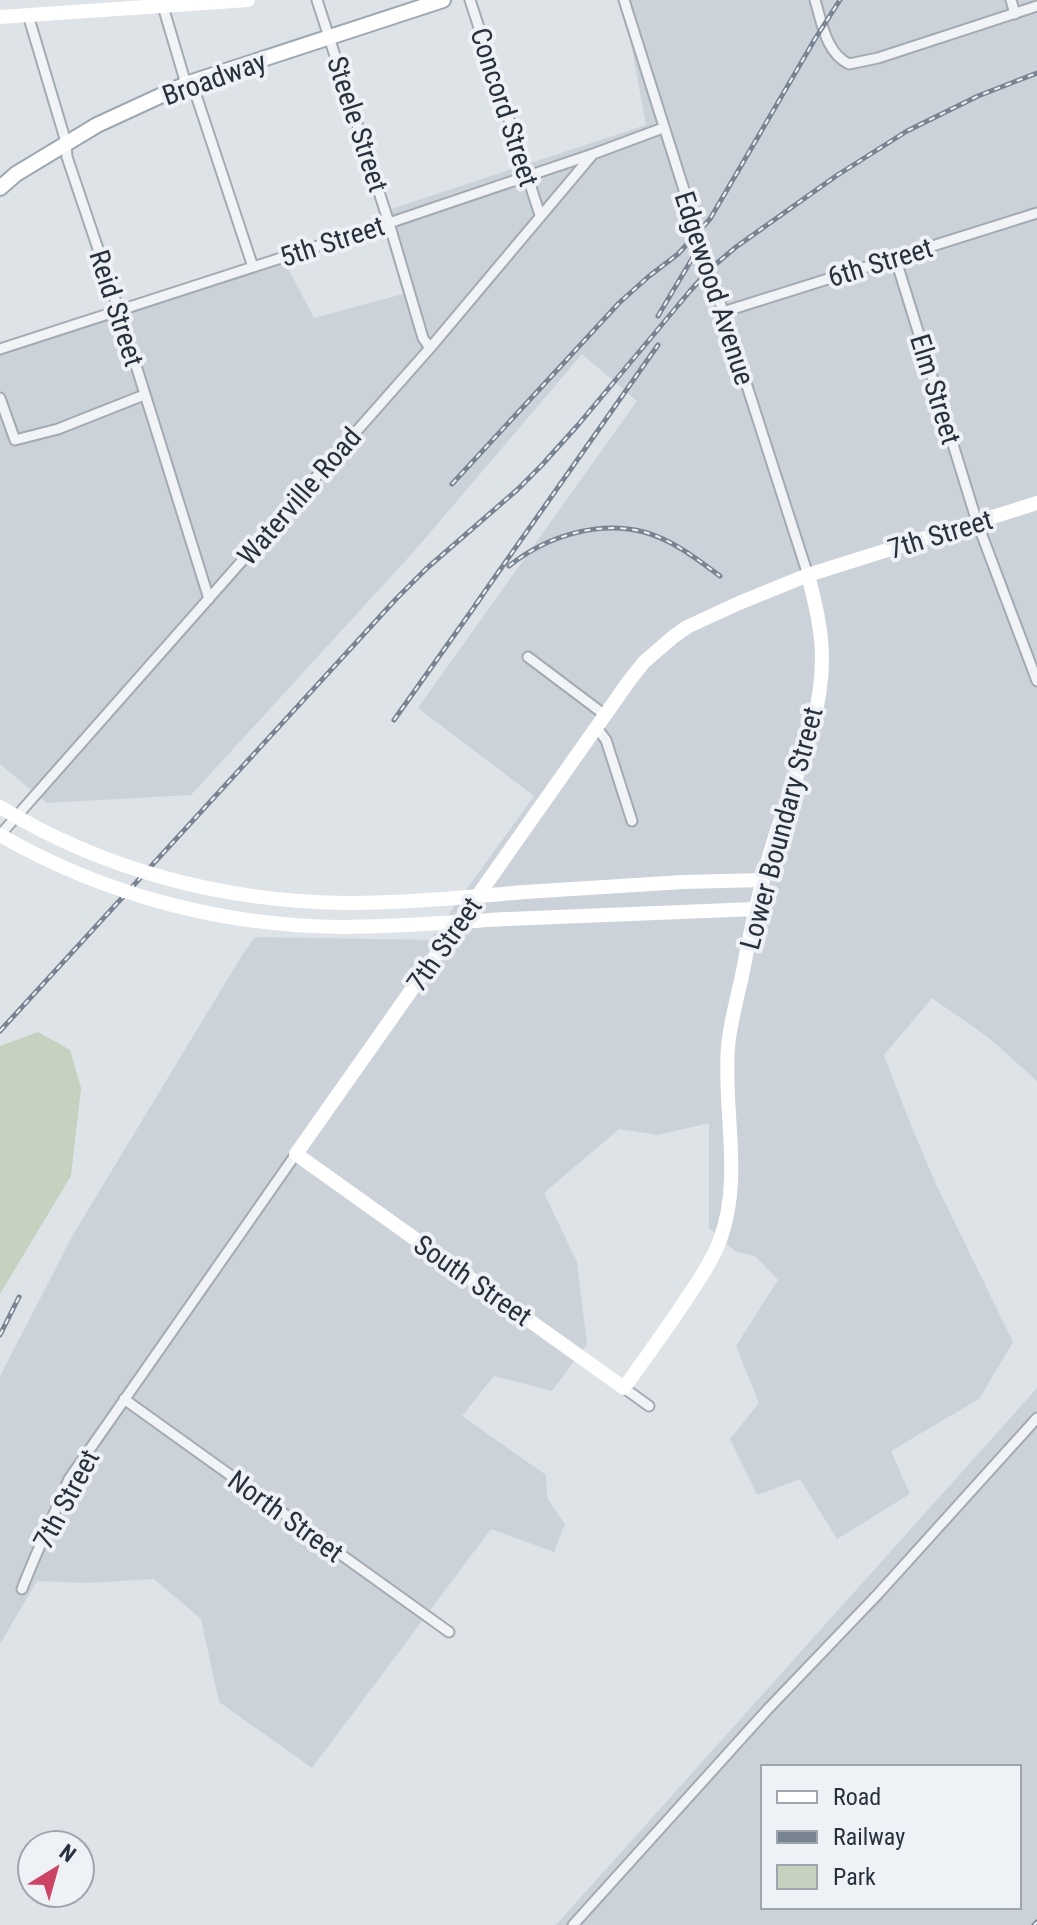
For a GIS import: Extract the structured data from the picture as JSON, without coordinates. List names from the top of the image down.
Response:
{
  "streets": {
    "street": [
      "Broadway",
      "Concord Street",
      "Steele Street",
      "5th Street",
      "6th Street",
      "Edgewood Avenue",
      "Reid Street",
      "Elm Street",
      "Waterville Road",
      "7th Street",
      "Lower Boundary Street",
      "South Street",
      "North Street"
    ]
  },
  "crossings": [
    ["Broadway", "Steele Street"],
    ["Broadway", "Reid Street"],
    ["Concord Street", "5th Street"],
    ["Concord Street", "Waterville Road"],
    ["Steele Street", "5th Street"],
    ["Steele Street", "Waterville Road"],
    ["5th Street", "Edgewood Avenue"],
    ["5th Street", "Reid Street"],
    ["5th Street", "Waterville Road"],
    ["6th Street", "Edgewood Avenue"],
    ["6th Street", "Elm Street"],
    ["Edgewood Avenue", "7th Street"],
    ["Edgewood Avenue", "Lower Boundary Street"],
    ["Reid Street", "Waterville Road"],
    ["Elm Street", "7th Street"],
    ["7th Street", "Lower Boundary Street"],
    ["7th Street", "South Street"],
    ["7th Street", "North Street"],
    ["Lower Boundary Street", "South Street"]
  ],
  "legend": ["Road", "Railway", "Park"],
  "north": "top right"
}
